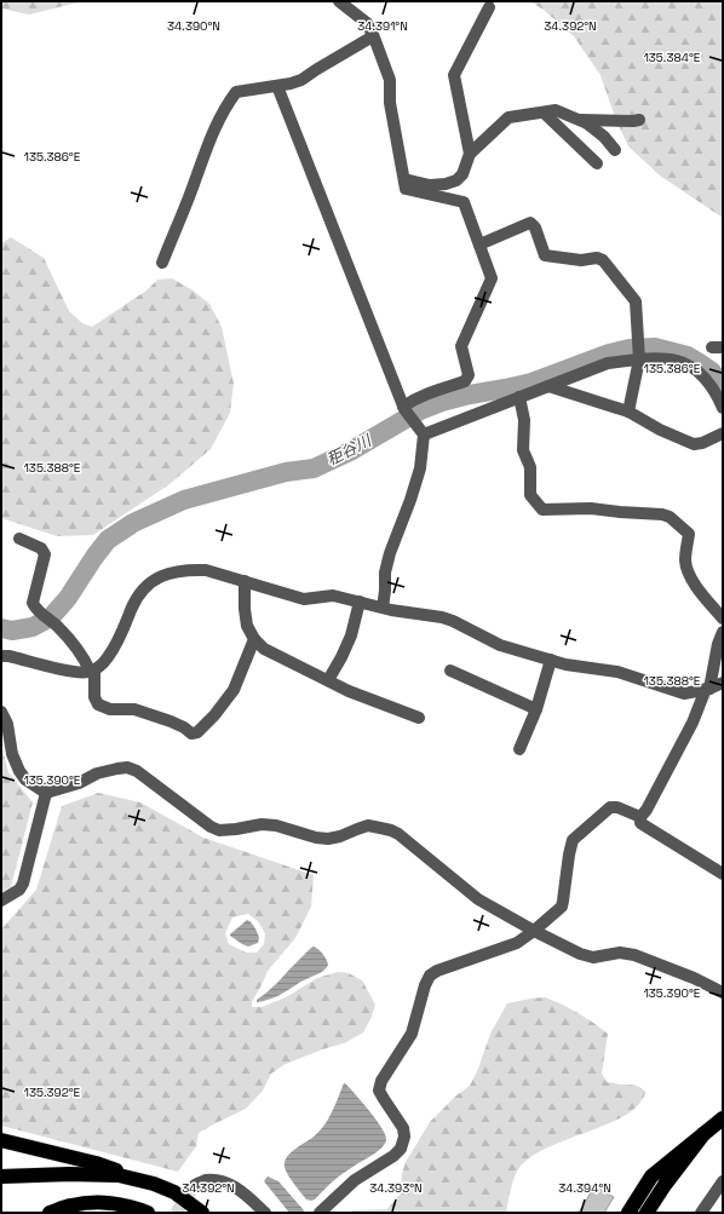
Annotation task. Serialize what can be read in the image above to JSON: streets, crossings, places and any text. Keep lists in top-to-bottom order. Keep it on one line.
{"water":["秬谷川"],"coordinates":["34.390°N","34.391°N","34.392°N","135.384°E","135.386°E","135.388°E","135.390°E","135.392°E","34.393°N","34.394°N"]}
